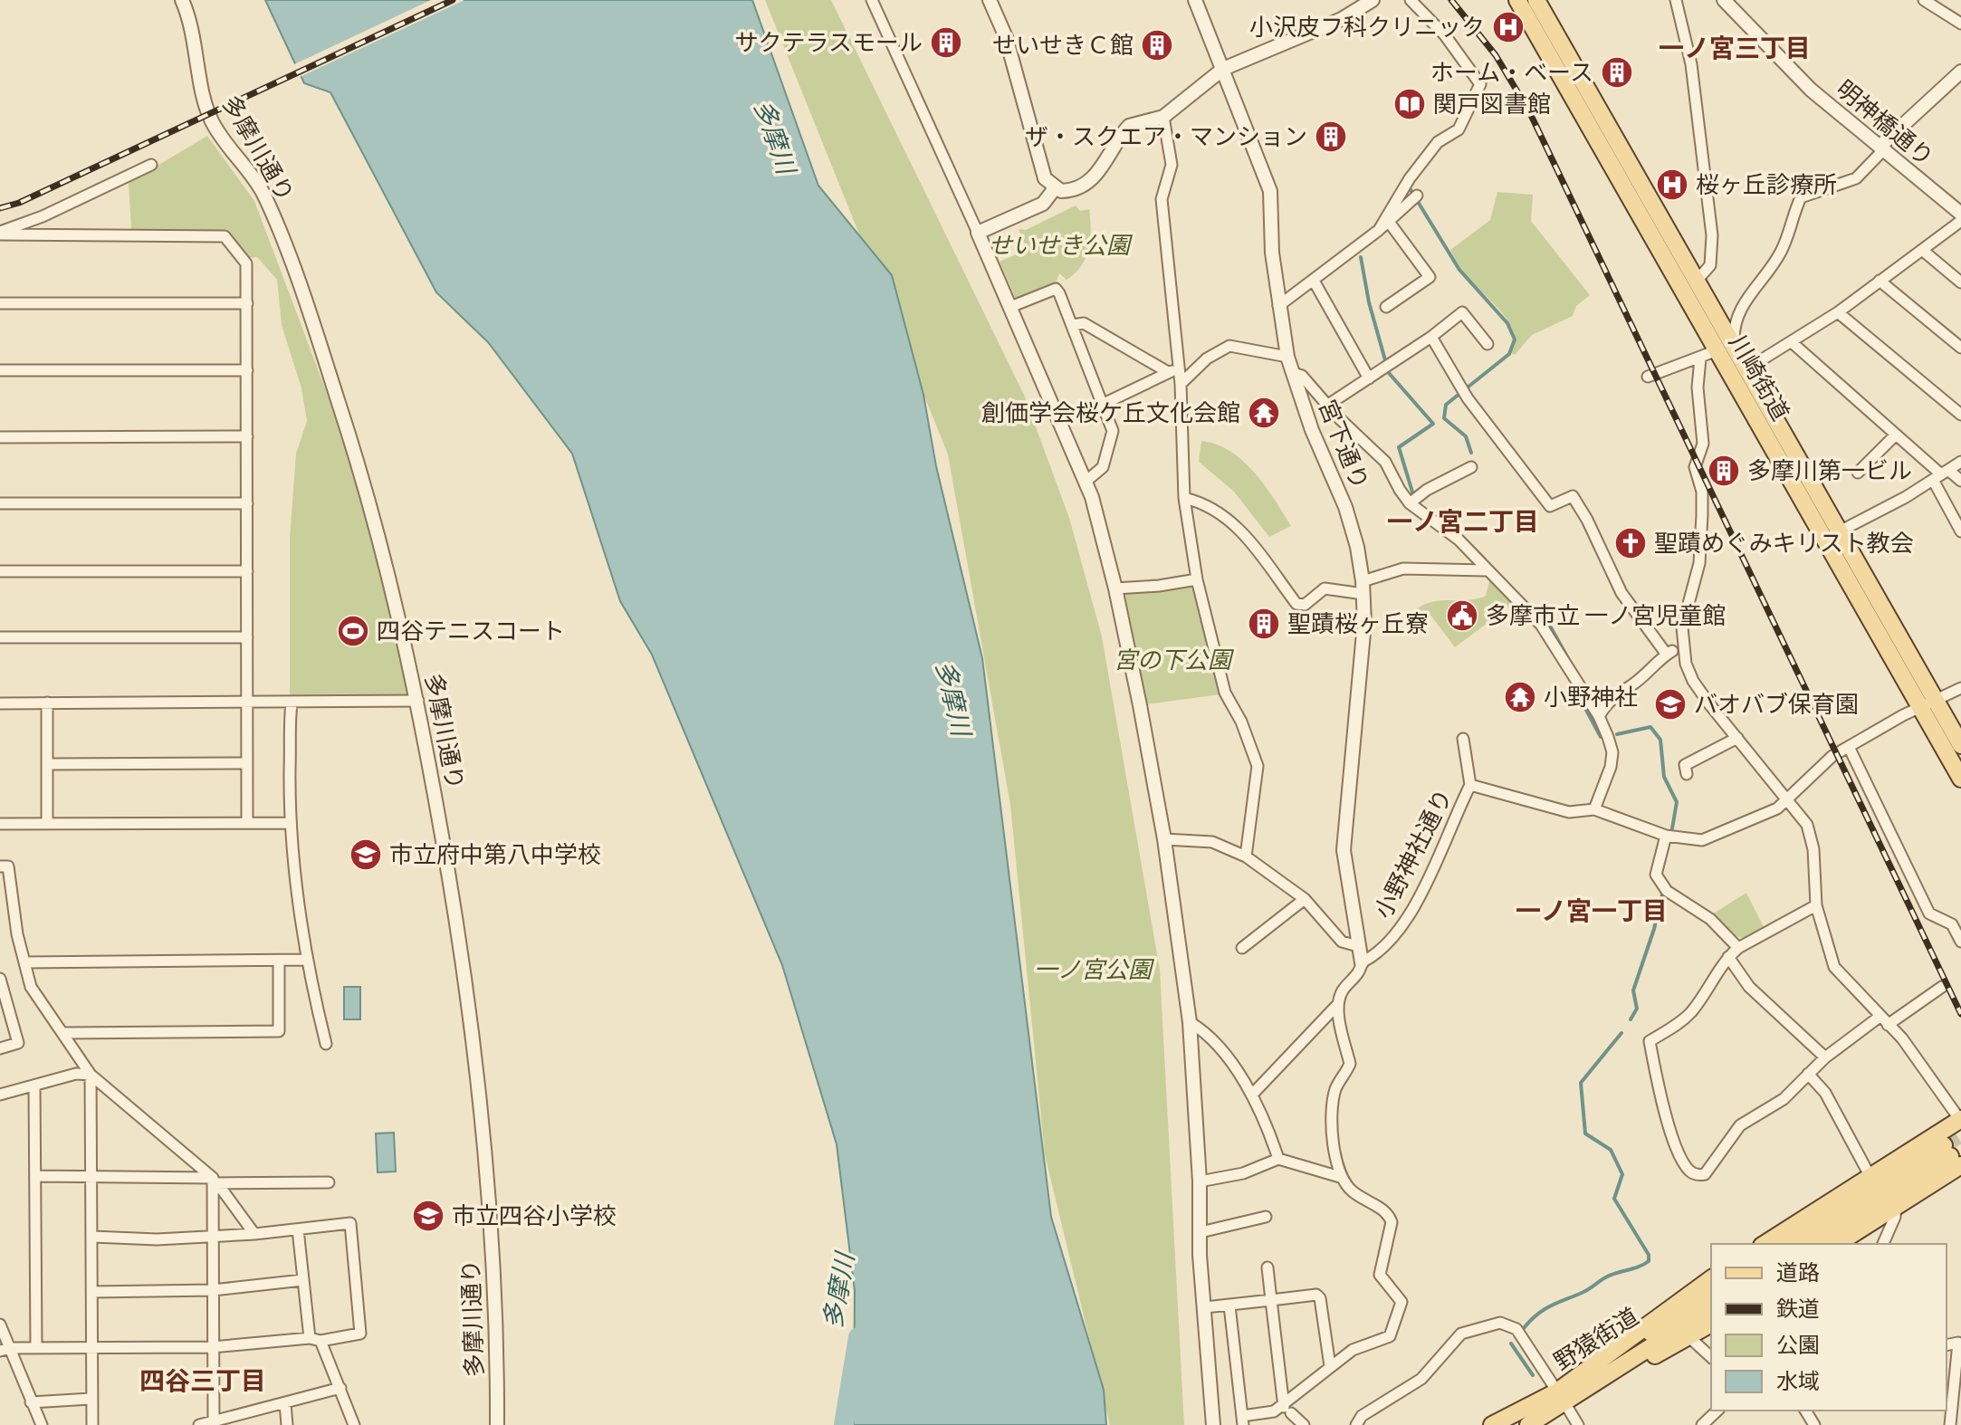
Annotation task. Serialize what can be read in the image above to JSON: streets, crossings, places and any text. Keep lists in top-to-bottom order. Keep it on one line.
{"streets":{"main road":["川崎街道","野猿街道"],"street":["明神橋通り","多摩川通り","宮下通り","小野神社通り"]},"crossings":[["川崎街道","小野神社通り"],["宮下通り","小野神社通り"]],"districts":["一ノ宮三丁目","一ノ宮二丁目","一ノ宮一丁目","四谷三丁目"],"water":["多摩川"],"parks":["せいせき公園","宮の下公園","一ノ宮公園"],"places":{"hospital":["小沢皮フ科クリニック","桜ヶ丘診療所"],"building":["サクテラスモール","せいせきＣ館","ホーム・ベース","ザ・スクエア・マンション","多摩川第一ビル","聖蹟桜ヶ丘寮"],"library":["関戸図書館"],"temple":["創価学会桜ケ丘文化会館","小野神社"],"church":["聖蹟めぐみキリスト教会"],"public building":["多摩市立 一ノ宮児童館"],"sports":["四谷テニスコート"],"school or university":["バオバブ保育園","市立府中第八中学校","市立四谷小学校"]},"legend":["道路","鉄道","公園","水域"]}
